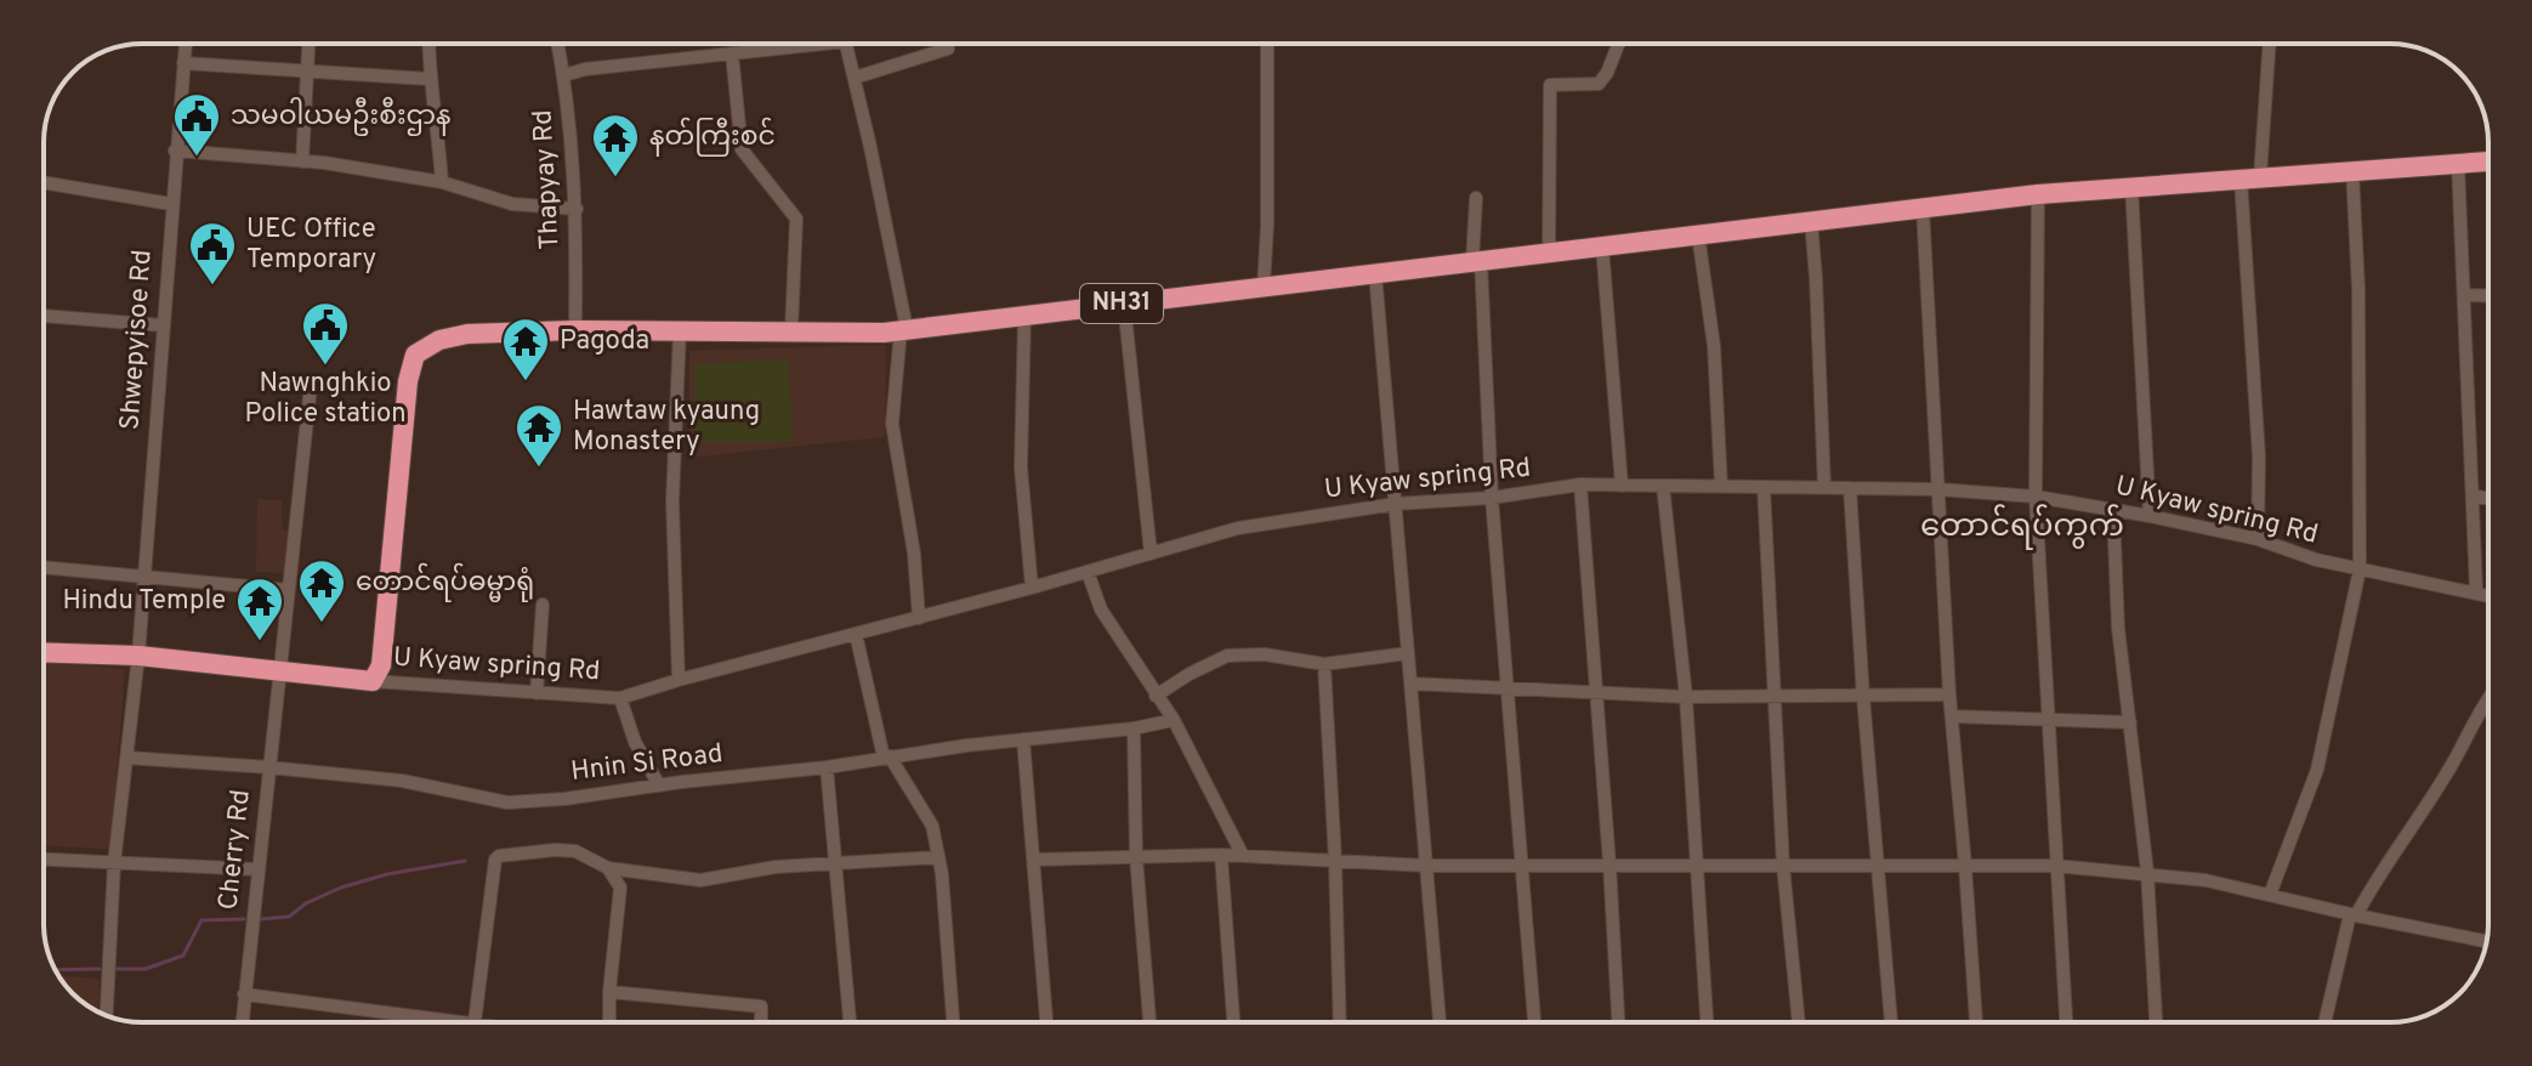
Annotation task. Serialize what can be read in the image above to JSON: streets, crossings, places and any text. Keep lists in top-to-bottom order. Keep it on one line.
{"streets":{"highway":["NH31"],"street":["Thapyay Rd","Shwepyisoe Rd","U Kyaw spring Rd","Hnin Si Road","Cherry Rd"]},"crossings":[["Thapyay Rd","NH31"],["NH31","U Kyaw spring Rd"],["Shwepyisoe Rd","Hnin Si Road"],["Hnin Si Road","Cherry Rd"]],"districts":["တောင်ရပ်ကွက်"],"places":{"public building":["သမဝါယမဦးစီးဌာန","UEC Office Temporary","Nawnghkio Police station"],"temple":["နတ်ကြီးစင်","Pagoda","Hawtaw kyaung Monastery","တောင်ရပ်ဓမ္မာရုံ","Hindu Temple"]}}
